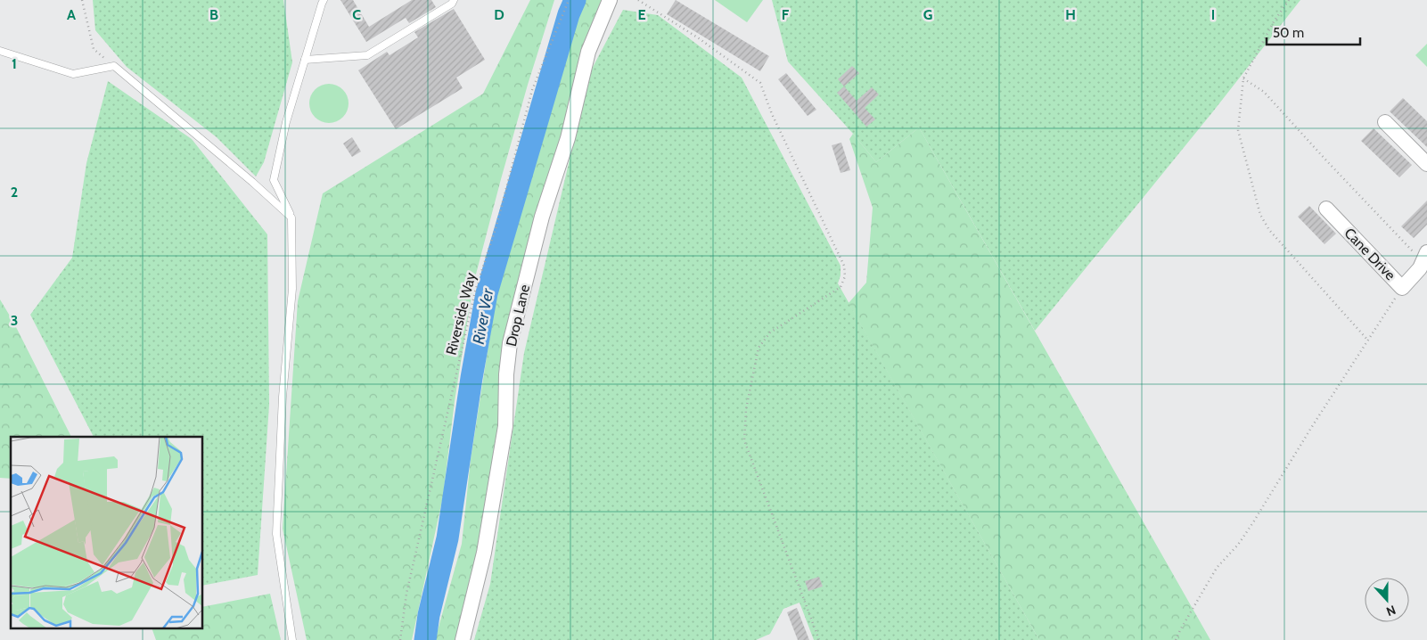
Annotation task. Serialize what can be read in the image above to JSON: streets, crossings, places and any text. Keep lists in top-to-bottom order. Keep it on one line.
{"streets":{"street":["Cane Drive","Drop Lane"],"path":["Riverside Way"]},"water":["River Ver"],"scale_bar":"50 m","north":"bottom","grid":{"columns":["A","B","C","D","E","F","G","H","I"],"rows":["1","2","3"]}}
